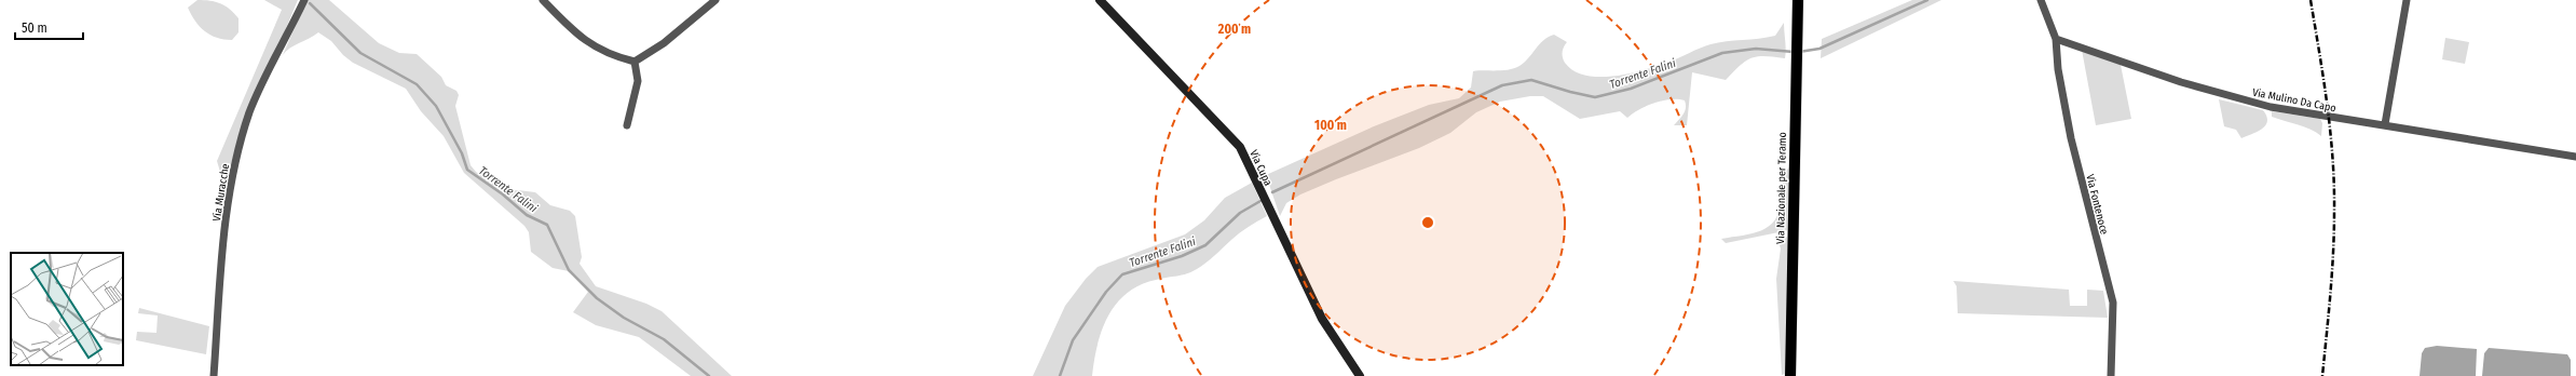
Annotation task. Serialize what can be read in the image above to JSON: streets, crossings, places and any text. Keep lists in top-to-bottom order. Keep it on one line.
{"streets":{"main road":["Via Nazionale per Teramo"],"street":["Via Mulino Da Capo","Via Cupa","Via Muracche","Via Fontenoce"]},"crossings":[["Via Mulino Da Capo","Via Fontenoce"]],"water":["Torrente Falini"],"scale_bar":"50 m","rings":["200 m","100 m"]}
